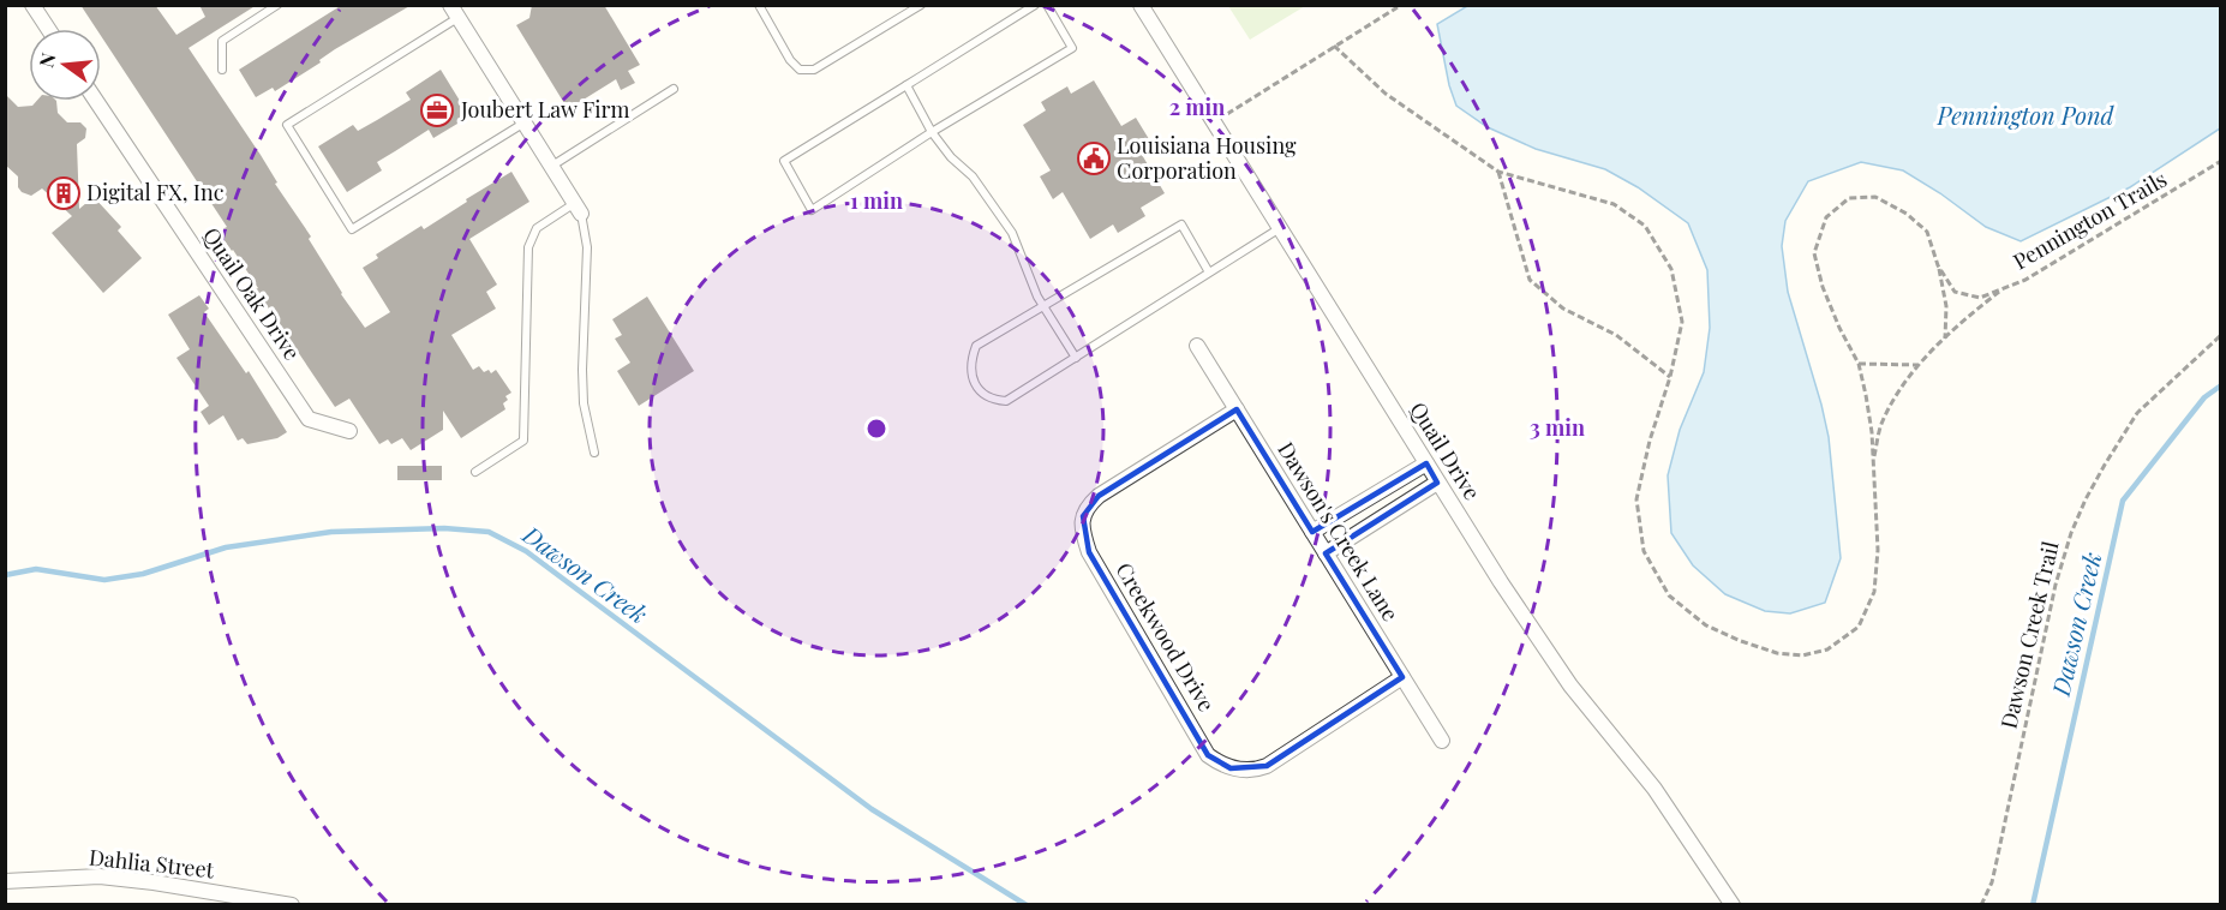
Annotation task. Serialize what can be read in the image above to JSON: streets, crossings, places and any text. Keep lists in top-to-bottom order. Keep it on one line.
{"streets":{"street":["Quail Oak Drive","Quail Drive","Dawson's Creek Lane","Creekwood Drive","Dahlia Street"],"path":["Pennington Trails","Dawson Creek Trail"]},"crossings":[["Dawson's Creek Lane","Creekwood Drive"]],"water":["Pennington Pond","Dawson Creek"],"places":{"office":["Joubert Law Firm"],"public building":["Louisiana Housing Corporation"],"building":["Digital FX, Inc"]},"north":"left","rings":["2 min","1 min","3 min"]}
